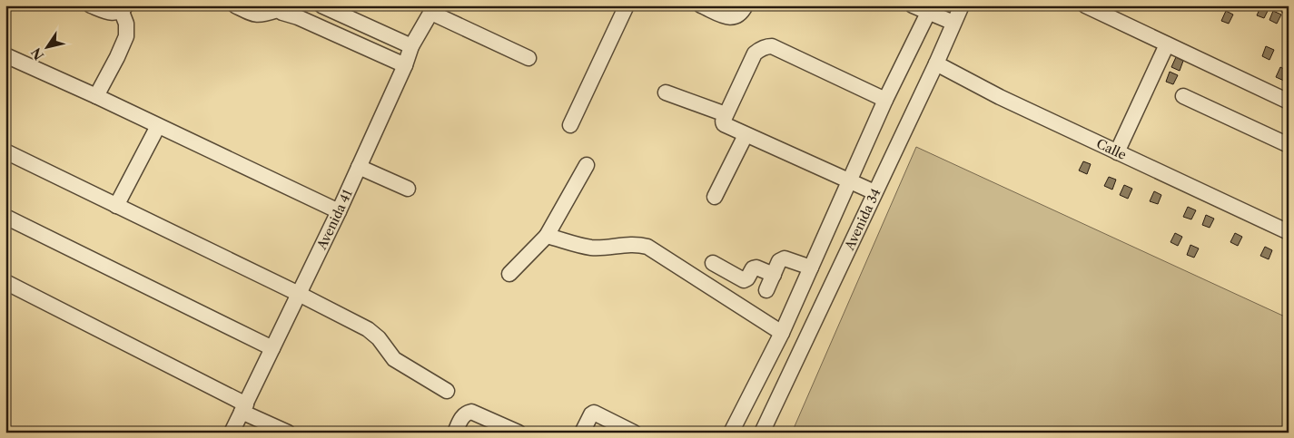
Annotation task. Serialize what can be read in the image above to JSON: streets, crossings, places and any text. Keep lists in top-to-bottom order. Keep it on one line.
{"streets":{"street":["Calle","Avenida 41","Avenida 34"]},"crossings":[["Calle","Avenida 34"]],"north":"bottom left"}
